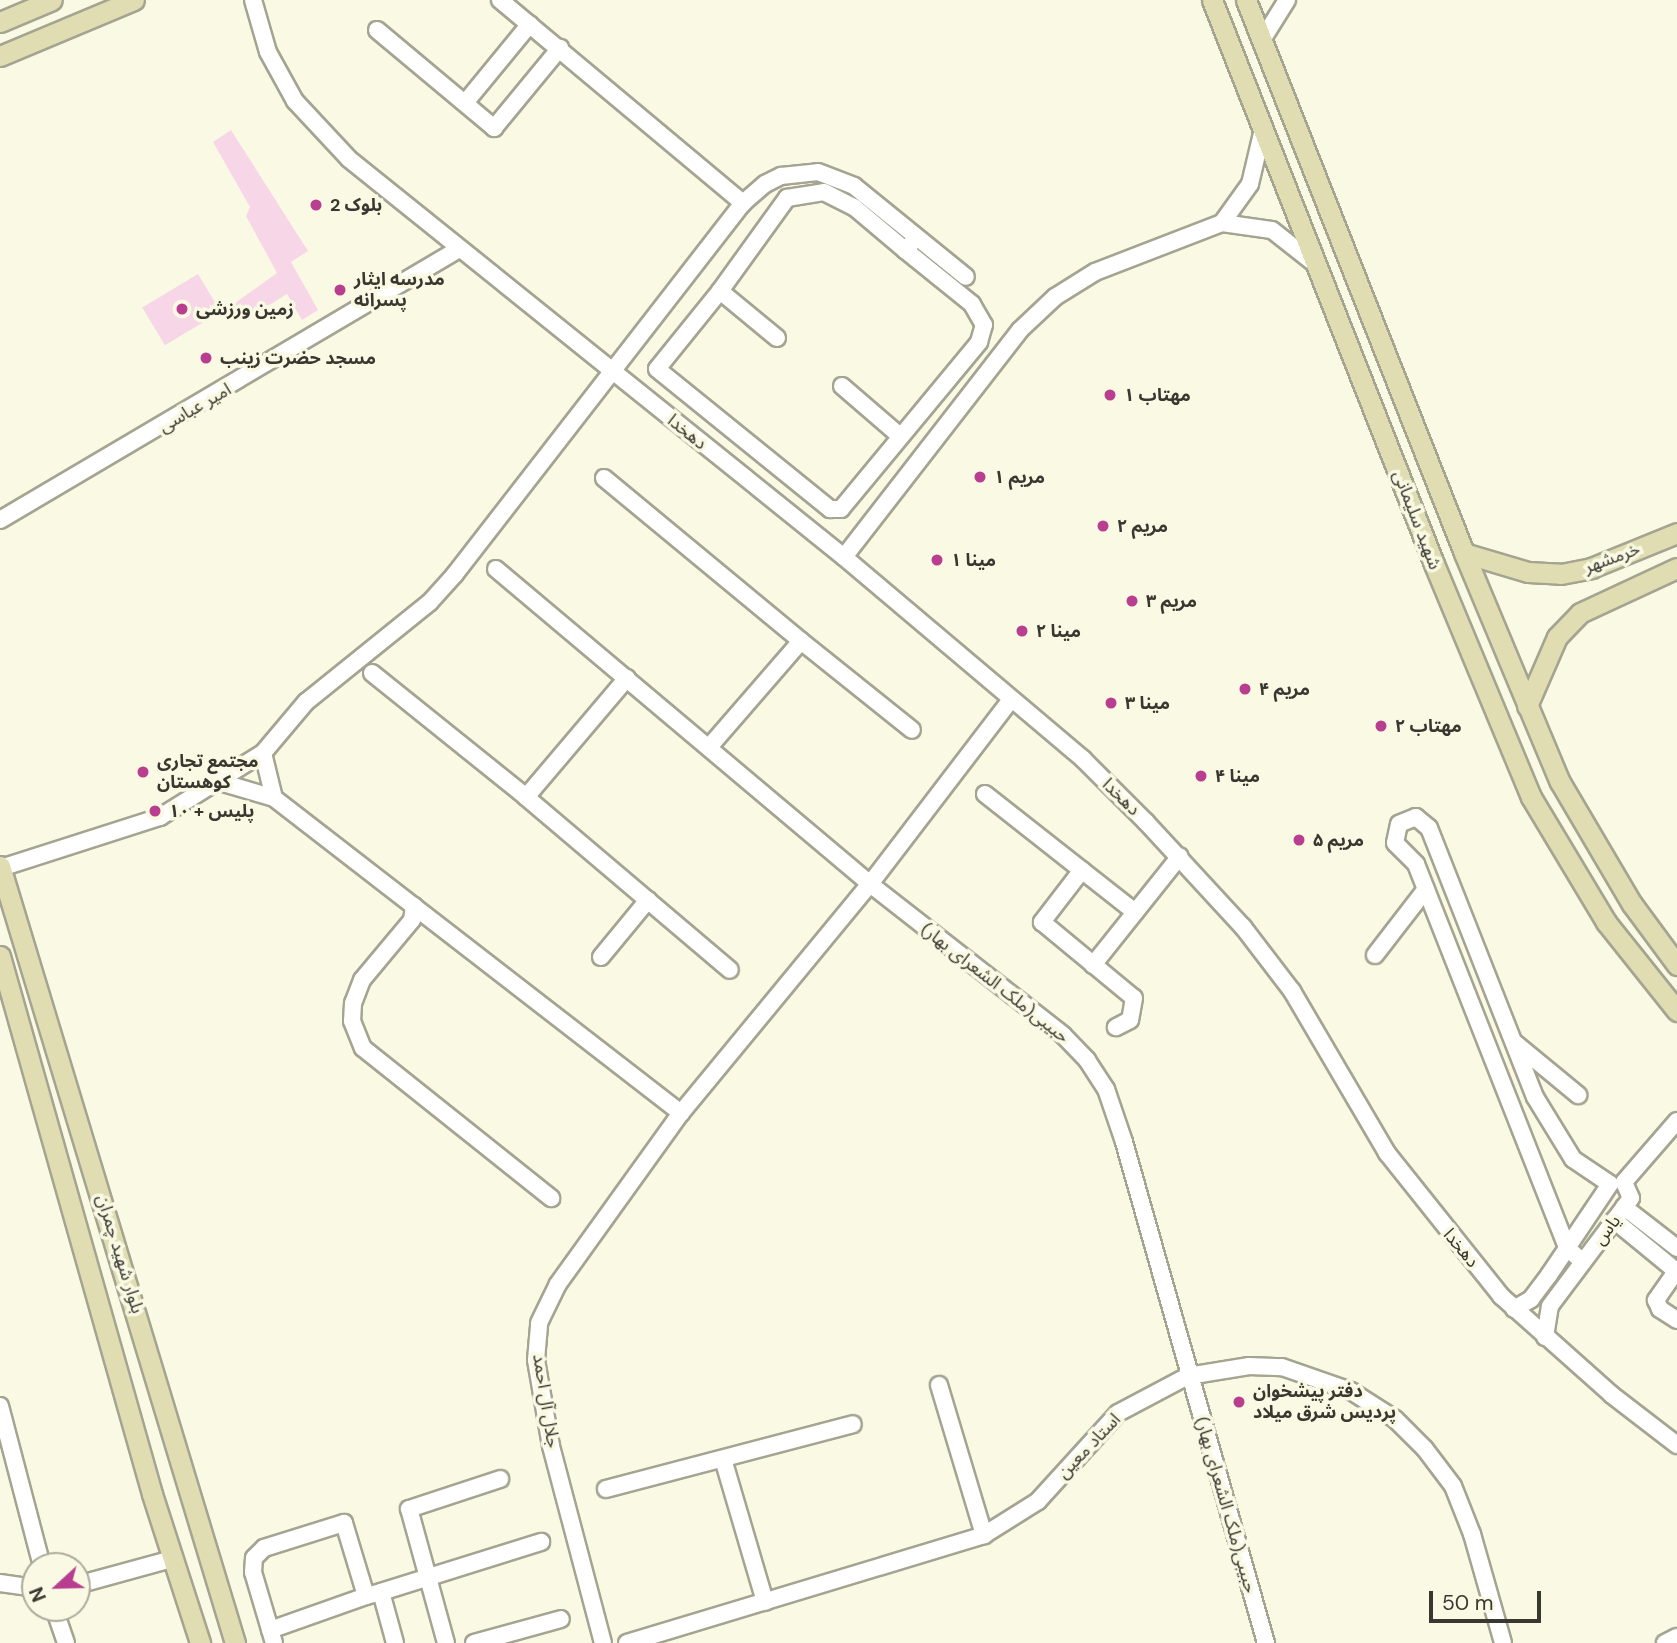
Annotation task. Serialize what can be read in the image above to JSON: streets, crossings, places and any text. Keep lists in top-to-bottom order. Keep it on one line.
{"streets":{"main road":["شهید سلیمانی","خرمشهر","بلوار شهید چمران"],"street":["امیر عباسی","دهخدا","حبیبی(ملک الشعرای بهار)","یاس","جلال آل احمد","استاد معین"]},"crossings":[["امیر عباسی","دهخدا"],["دهخدا","یاس"],["دهخدا","جلال آل احمد"],["شهید سلیمانی","خرمشهر"],["حبیبی(ملک الشعرای بهار)","جلال آل احمد"],["حبیبی(ملک الشعرای بهار)","استاد معین"]],"places":["بلوک 2","مدرسه ایثار پسرانه","زمین ورزشی","مسجد حضرت زینب","مهتاب ۱","مریم ۱","مریم ۲","مینا ۱","مریم ۳","مینا ۲","مریم ۴","مینا ۳","مهتاب ۲","مجتمع تجاری کوهستان","مینا ۴","پلیس + ۱۰","مریم ۵","دفتر پیشخوان پردیس شرق میلاد"],"scale_bar":"50 m","north":"left"}
